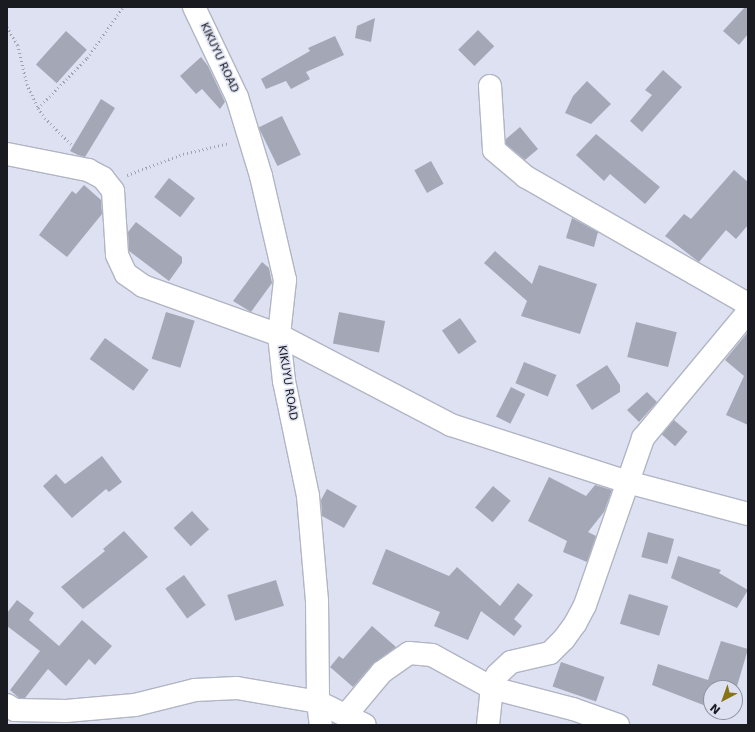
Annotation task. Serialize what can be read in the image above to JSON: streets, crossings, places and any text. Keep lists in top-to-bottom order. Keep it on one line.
{"streets":{"street":["KIKUYU ROAD"]},"north":"bottom left"}
